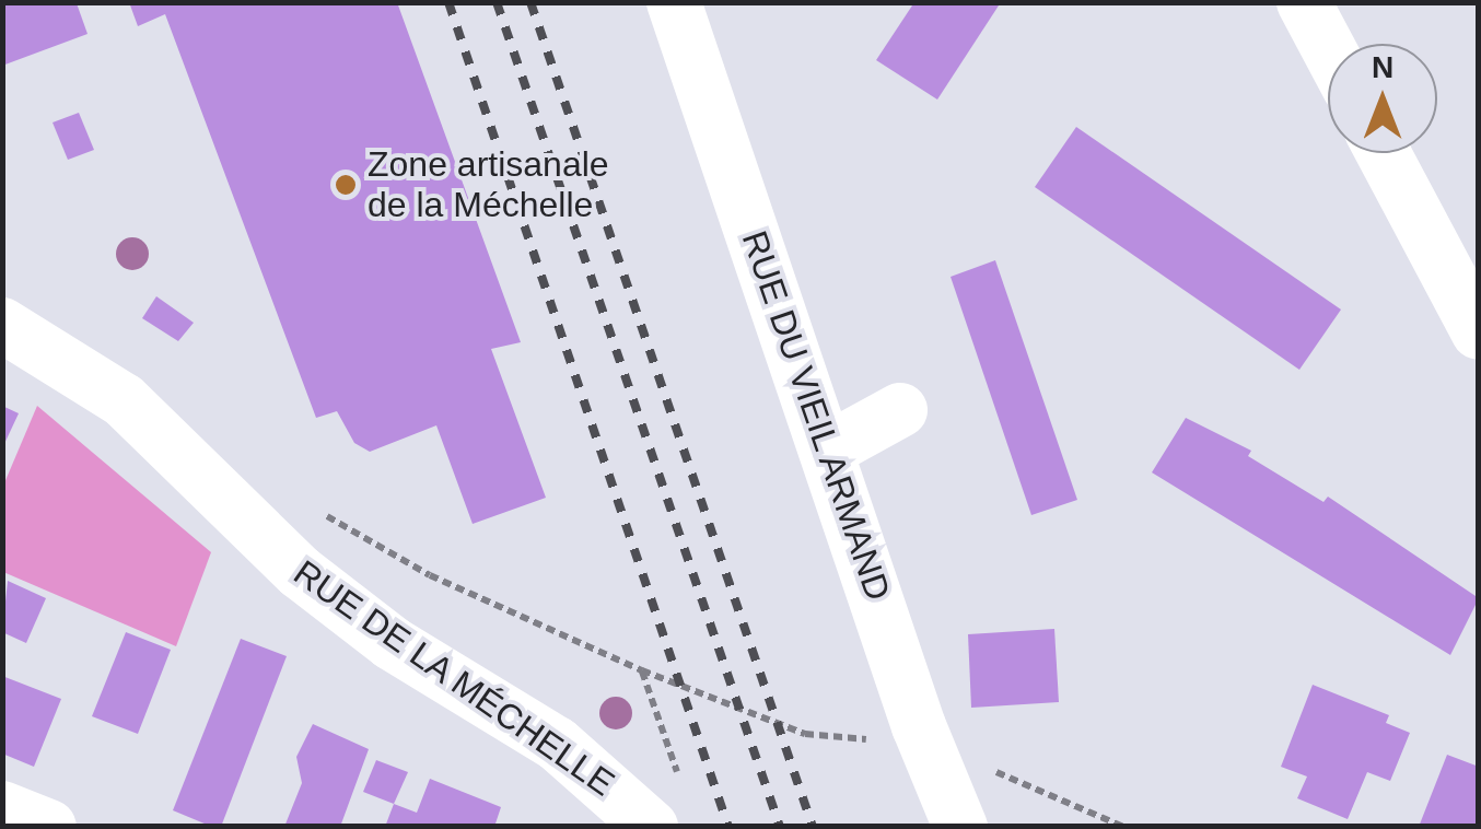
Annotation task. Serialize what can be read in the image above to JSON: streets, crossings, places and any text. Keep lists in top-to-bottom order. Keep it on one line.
{"streets":{"street":["RUE DU VIEIL ARMAND","RUE DE LA MÉCHELLE"]},"places":["Zone artisanale de la Méchelle"],"north":"top"}
